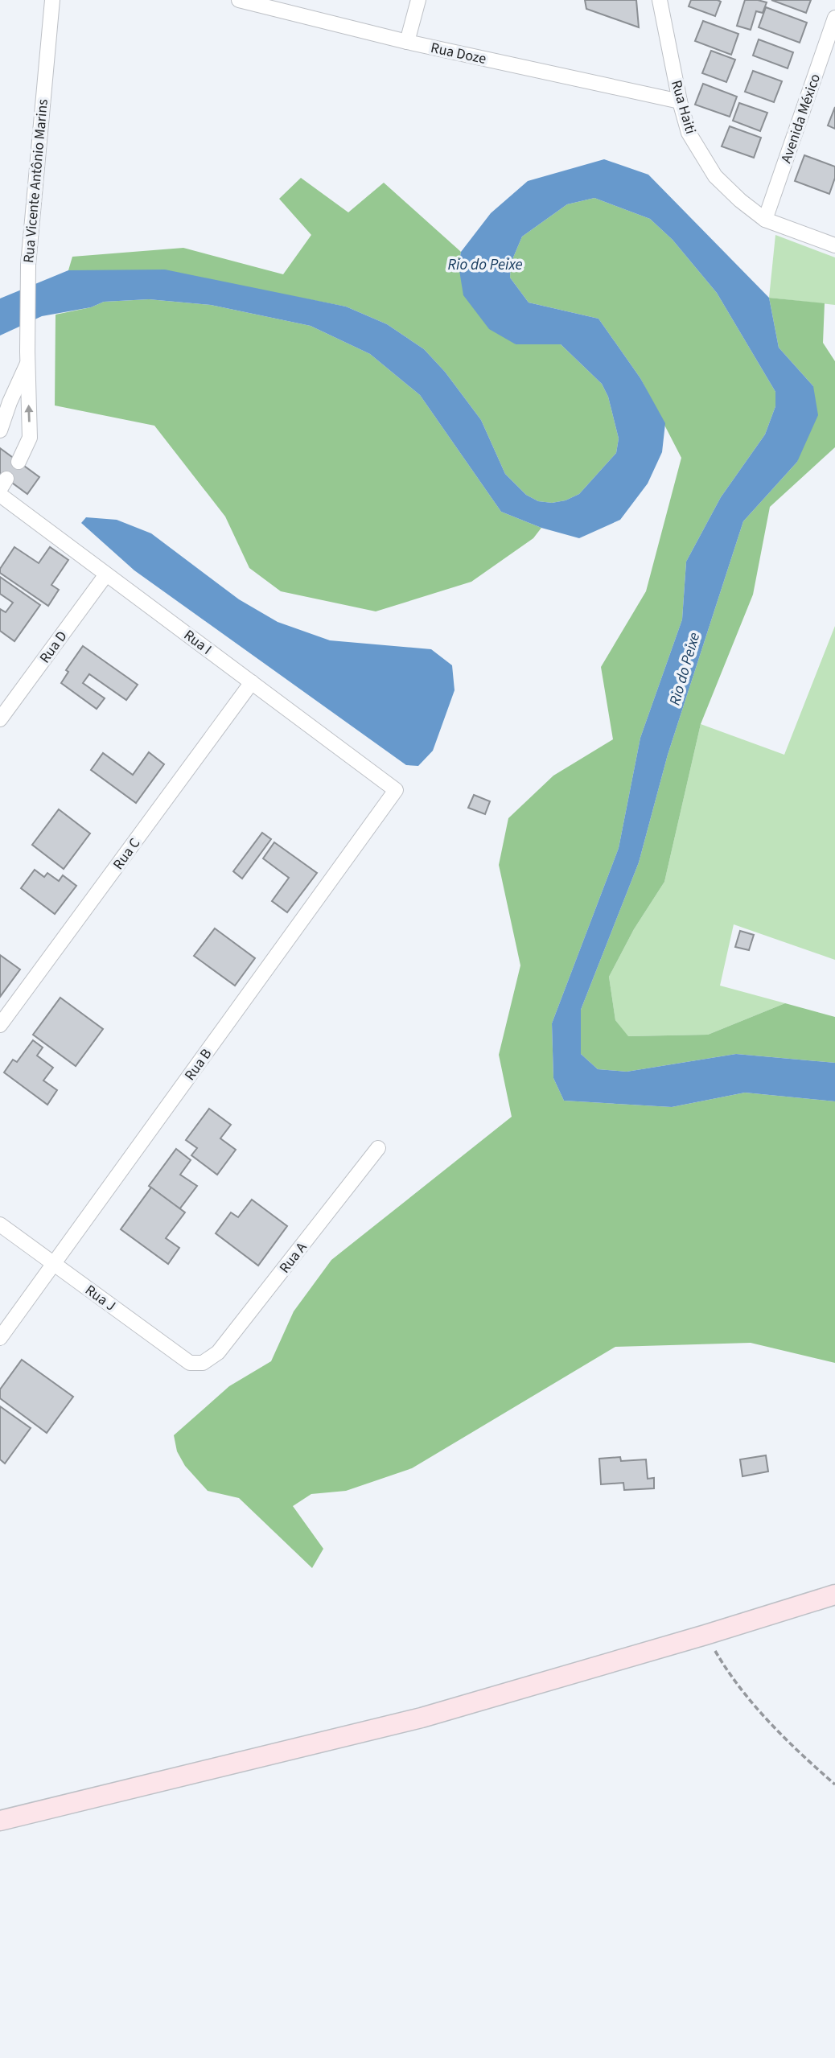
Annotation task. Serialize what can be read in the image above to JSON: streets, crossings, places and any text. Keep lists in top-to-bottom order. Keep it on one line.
{"streets":{"street":["Rua Doze","Rua Haiti","Avenida México","Rua Vicente Antônio Marins","Rua I","Rua D","Rua C","Rua B","Rua A","Rua J"]},"crossings":[["Rua Doze","Rua Haiti"],["Rua Haiti","Avenida México"],["Rua I","Rua D"],["Rua I","Rua C"],["Rua I","Rua B"],["Rua B","Rua J"],["Rua A","Rua J"]],"water":["Rio do Peixe"]}
